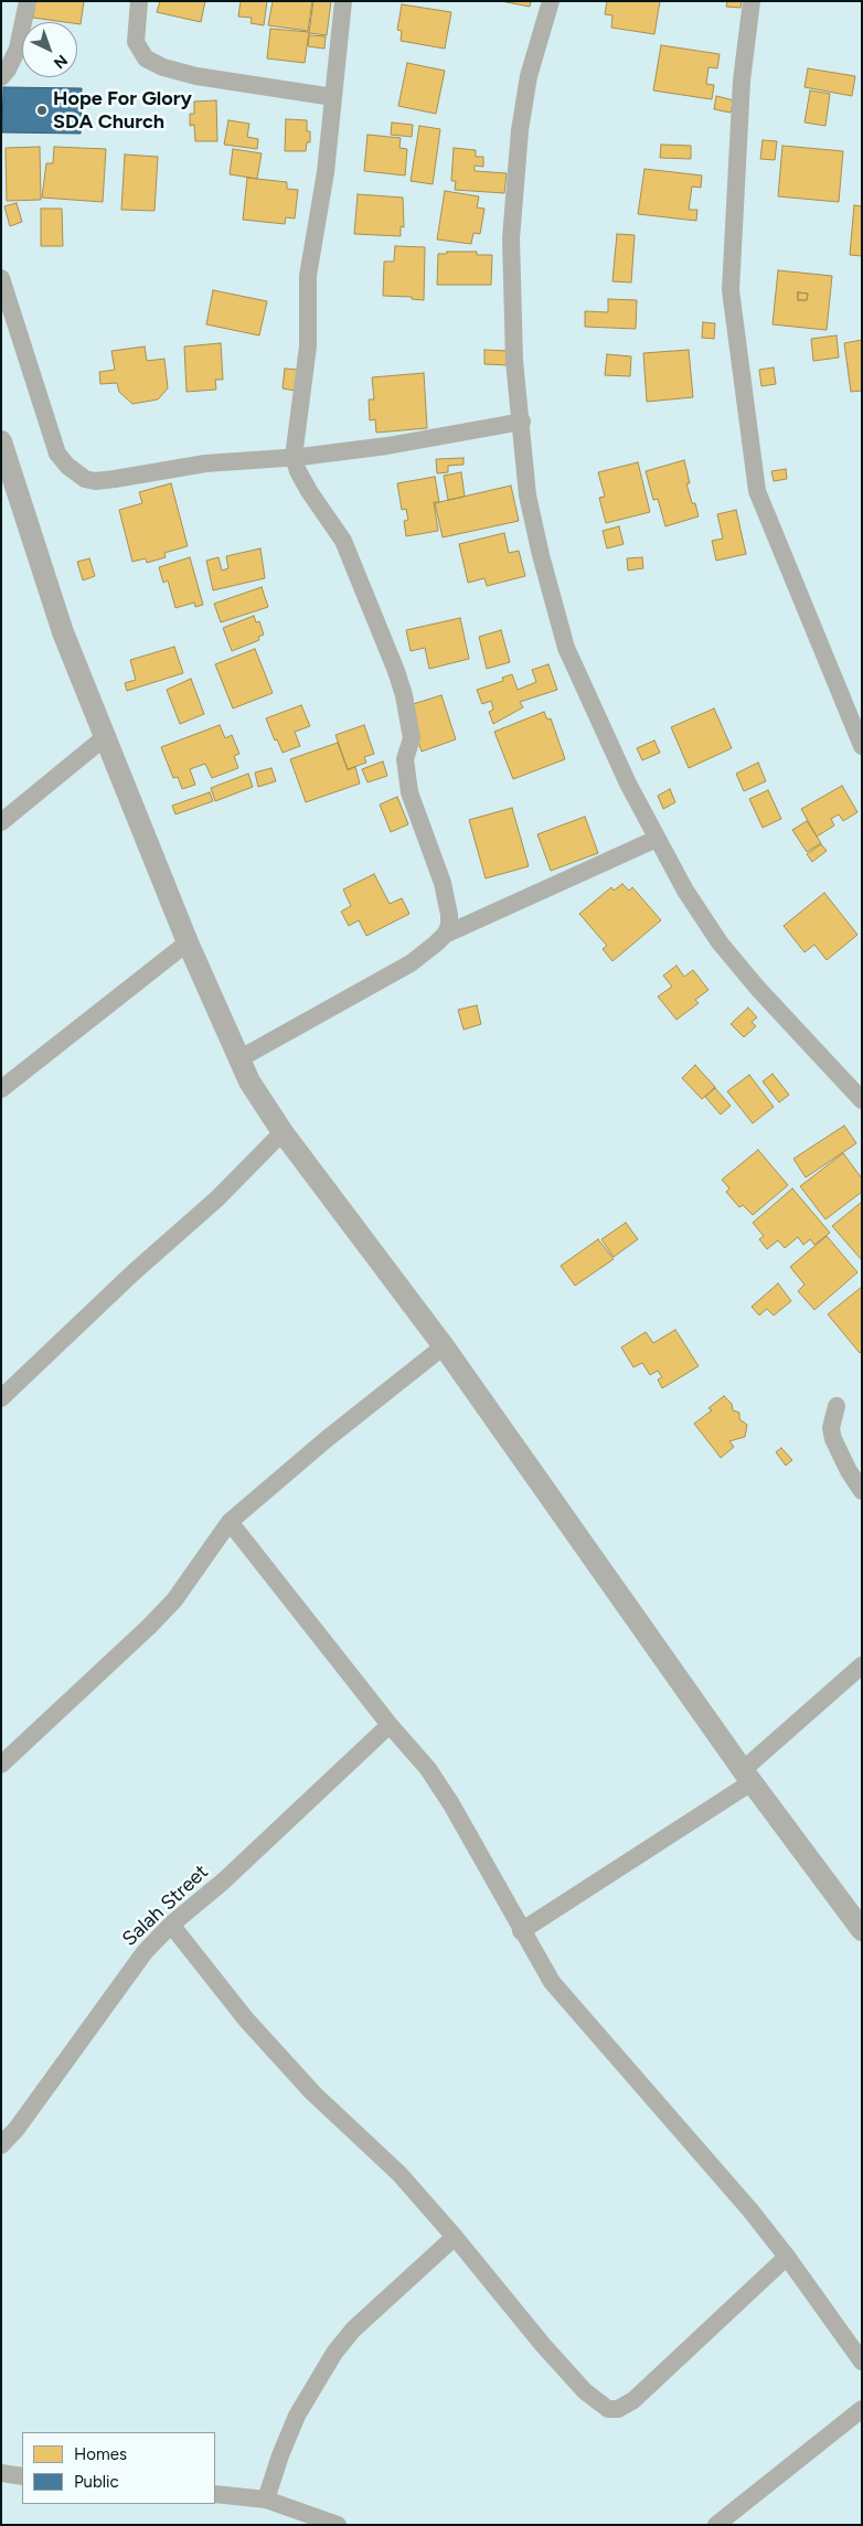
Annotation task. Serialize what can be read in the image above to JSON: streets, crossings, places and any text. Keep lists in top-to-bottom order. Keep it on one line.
{"streets":{"street":["Salah Street"]},"places":["Hope For Glory SDA Church"],"legend":["Homes","Public"],"north":"bottom right"}
